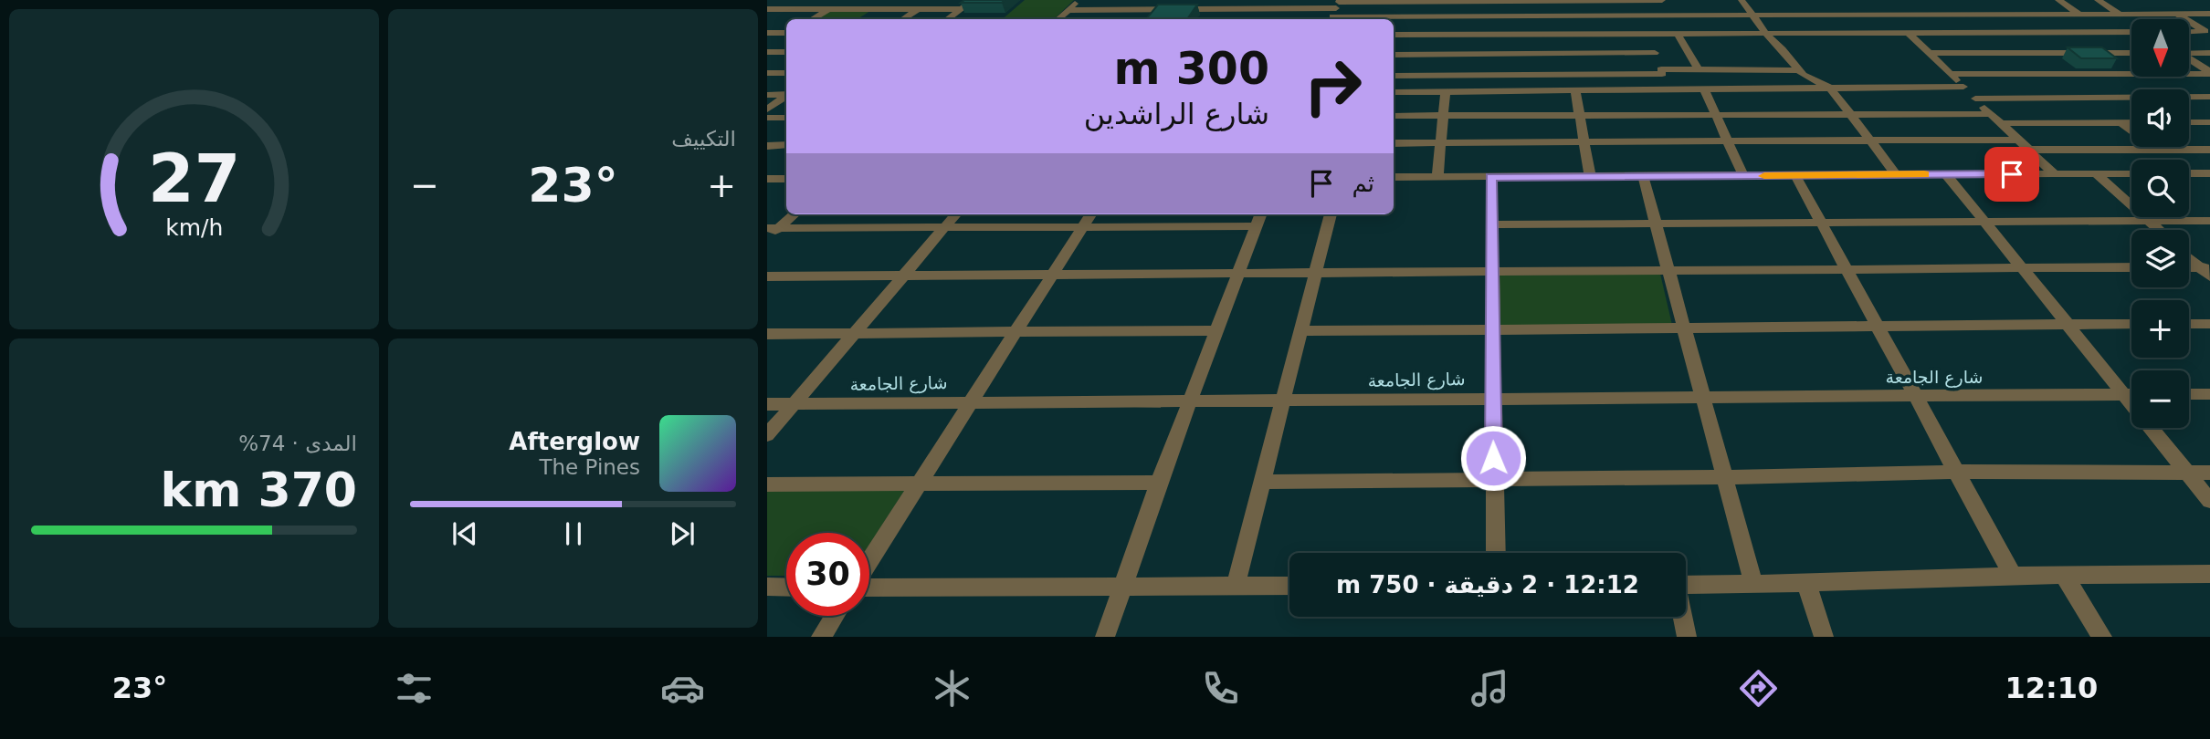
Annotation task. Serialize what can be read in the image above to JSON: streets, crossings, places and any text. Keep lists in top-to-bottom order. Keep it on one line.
{"streets":{"street":["شارع الجامعة"]},"north":"bottom","page":{"tile":["التكييف",["المدى · 74%","370 km"]],"map_buttons":["+","−"],"turn":["300 m","شارع الراشدين"],"then":"ثم","heat":["−","23°","+"],"song":["Afterglow","The Pines"],"limit":"30","trip":"12:12 · 2 دقيقة · 750 m","tabs":["12:10","23°"],"gauge":["27","km/h"]}}
